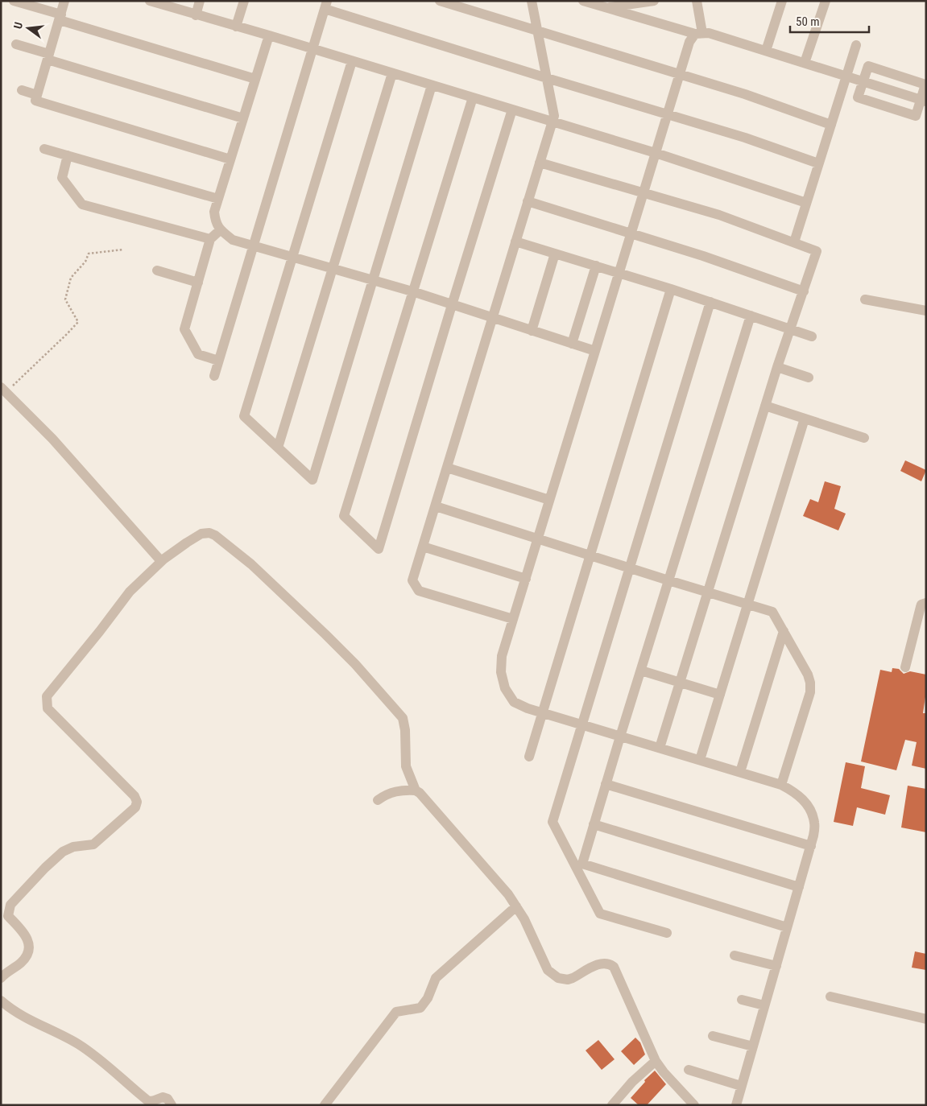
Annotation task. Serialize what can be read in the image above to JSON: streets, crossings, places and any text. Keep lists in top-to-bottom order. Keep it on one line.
{"scale_bar":"50 m","north":"left"}
